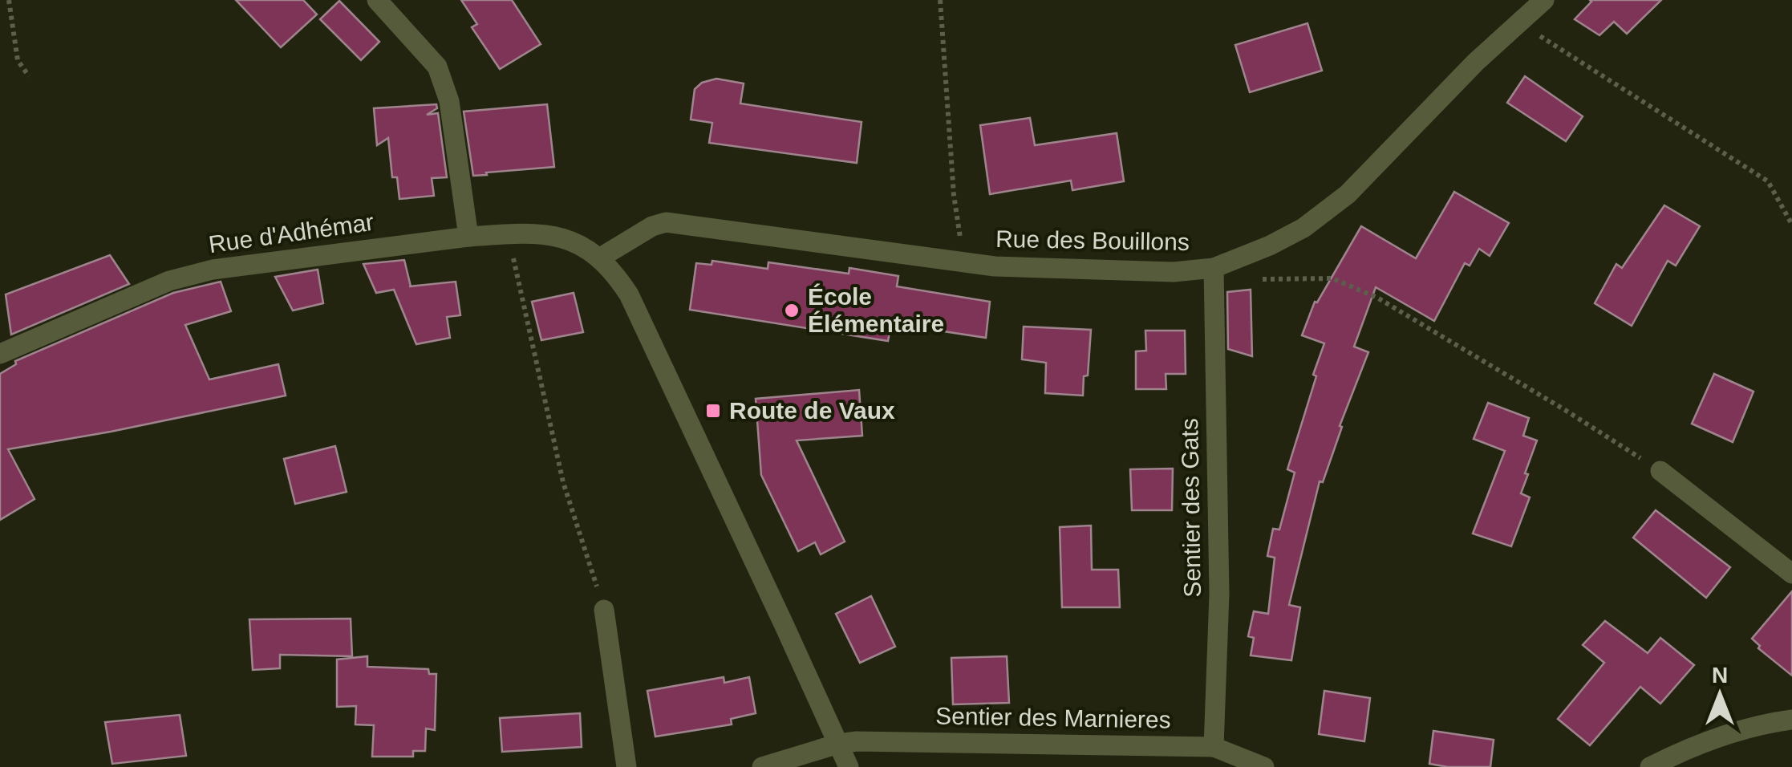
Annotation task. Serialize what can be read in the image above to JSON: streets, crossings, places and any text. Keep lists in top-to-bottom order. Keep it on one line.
{"streets":{"street":["Rue d'Adhémar","Rue des Bouillons","Sentier des Gats","Sentier des Marnieres"]},"crossings":[["Rue d'Adhémar","Rue des Bouillons"],["Rue des Bouillons","Sentier des Gats"],["Sentier des Gats","Sentier des Marnieres"]],"places":{"other":["École Élémentaire"],"transit":["Route de Vaux"]},"north":"top"}
